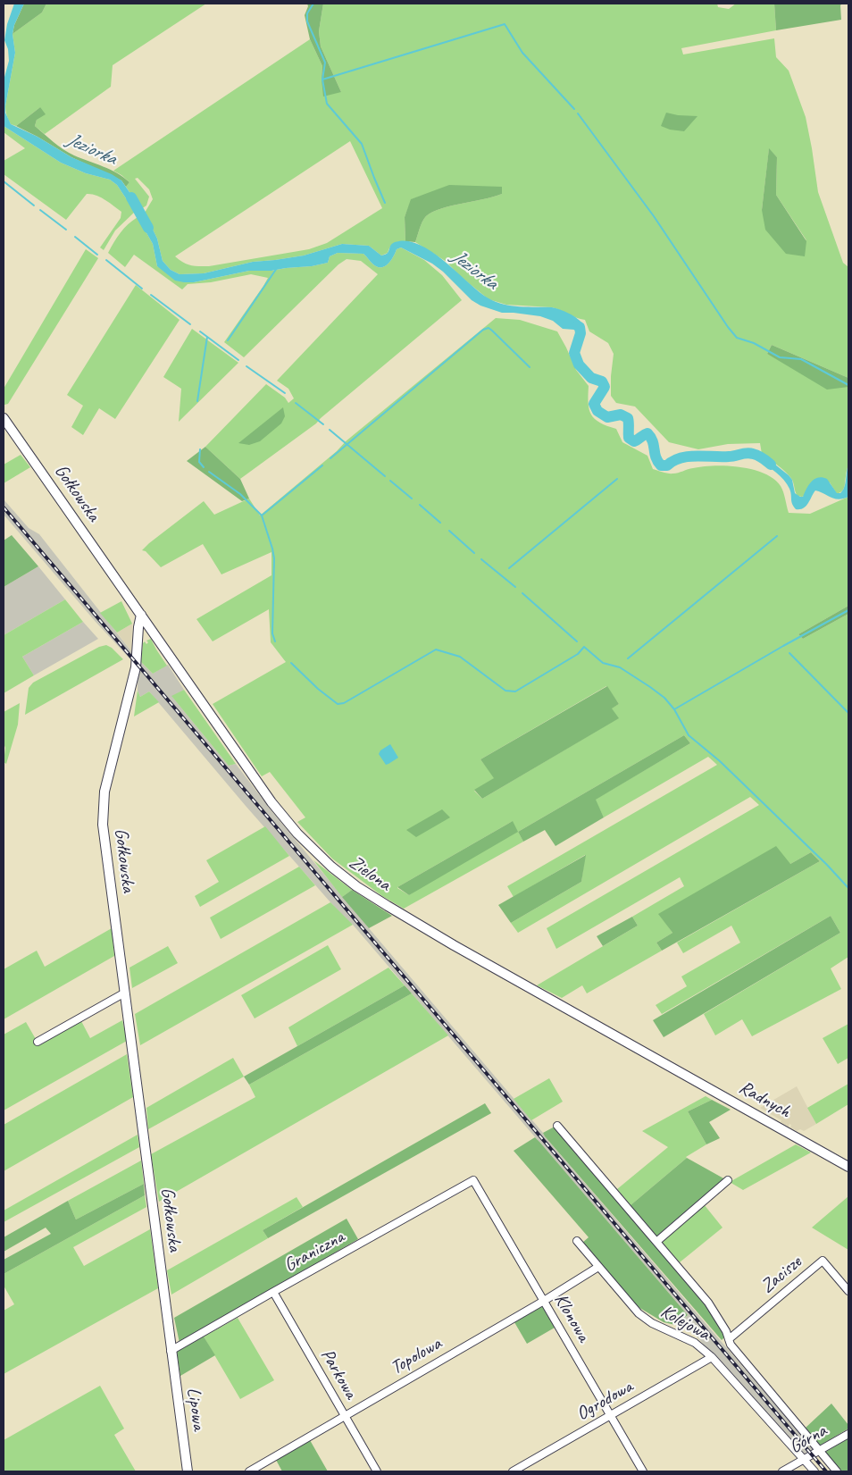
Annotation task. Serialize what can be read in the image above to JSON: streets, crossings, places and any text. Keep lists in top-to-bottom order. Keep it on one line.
{"streets":{"street":["Gołkowska","Zielona","Radnych","Graniczna","Zacisze","Klonowa","Kolejowa","Topolowa","Parkowa","Ogrodowa","Lipowa","Górna"]},"crossings":[["Gołkowska","Zielona"],["Gołkowska","Graniczna"],["Gołkowska","Lipowa"],["Zielona","Radnych"],["Graniczna","Klonowa"],["Graniczna","Parkowa"],["Graniczna","Lipowa"],["Zacisze","Kolejowa"],["Klonowa","Topolowa"],["Klonowa","Ogrodowa"],["Kolejowa","Topolowa"],["Kolejowa","Ogrodowa"],["Kolejowa","Górna"],["Topolowa","Parkowa"]],"water":["Jeziorka"]}
